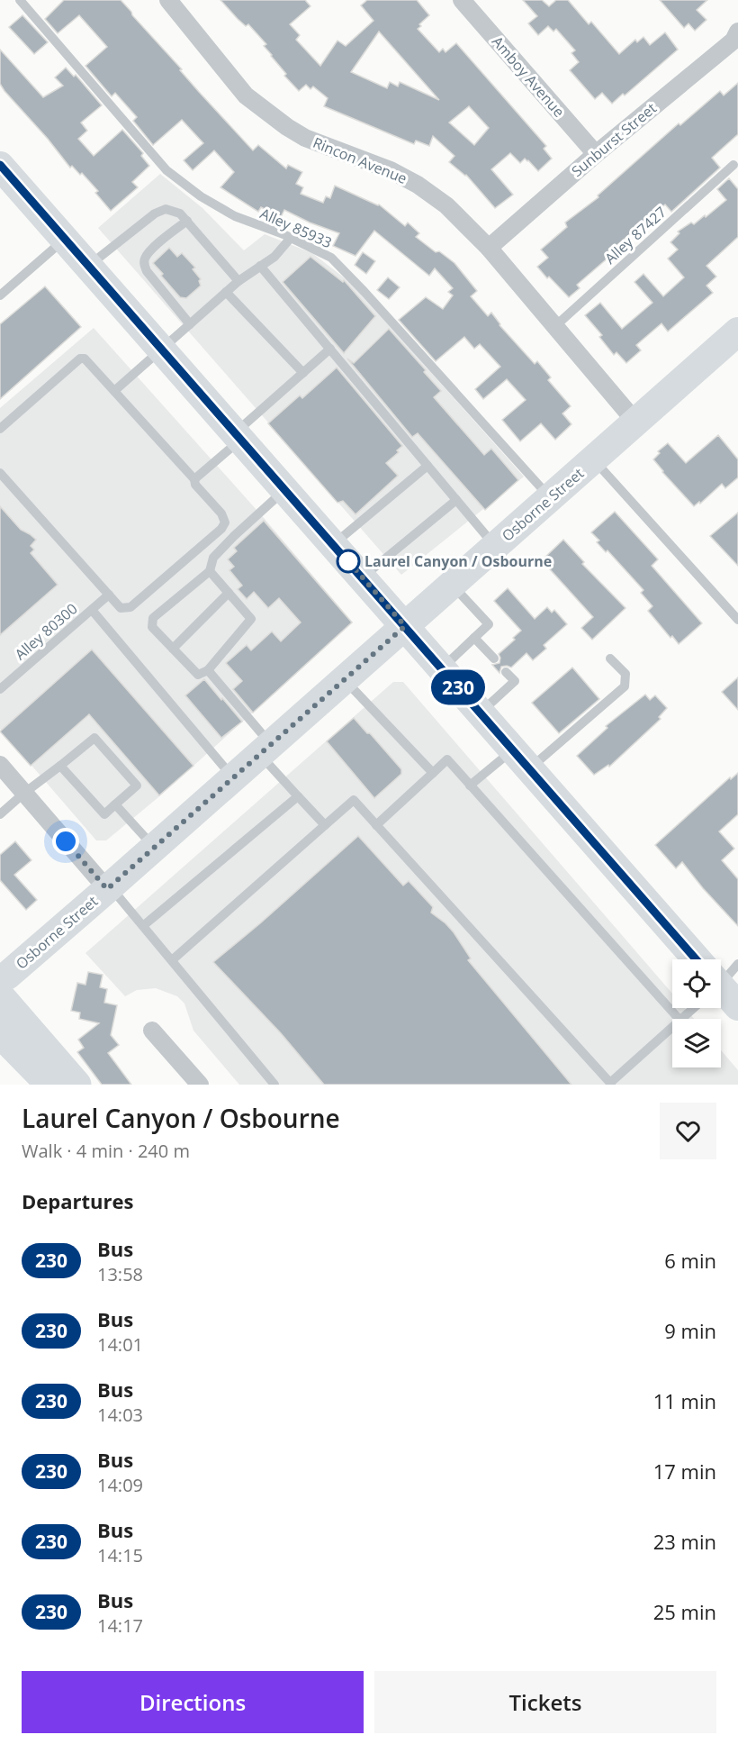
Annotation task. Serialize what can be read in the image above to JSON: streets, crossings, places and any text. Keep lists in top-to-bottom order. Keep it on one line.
{"streets":{"main road":["Osborne Street"],"street":["Amboy Avenue","Sunburst Street","Rincon Avenue"],"lane":["Alley 85933","Alley 87427","Alley 80300"]},"crossings":[["Amboy Avenue","Sunburst Street"],["Sunburst Street","Rincon Avenue"],["Rincon Avenue","Alley 87427"],["Rincon Avenue","Osborne Street"],["Alley 85933","Osborne Street"]],"places":["Laurel Canyon / Osbourne"],"lines":["bus line 230"],"page":{"on_map":"230","heading":[["Laurel Canyon / Osbourne","Walk · 4 min · 240 m"],"Departures"],"list":[{"mark":"230","name":"Bus","note":"13:58","value":"6 min"},{"mark":"230","name":"Bus","note":"14:01","value":"9 min"},{"mark":"230","name":"Bus","note":"14:03","value":"11 min"},{"mark":"230","name":"Bus","note":"14:09","value":"17 min"},{"mark":"230","name":"Bus","note":"14:15","value":"23 min"},{"mark":"230","name":"Bus","note":"14:17","value":"25 min"}],"buttons":["Directions","Tickets"]}}
